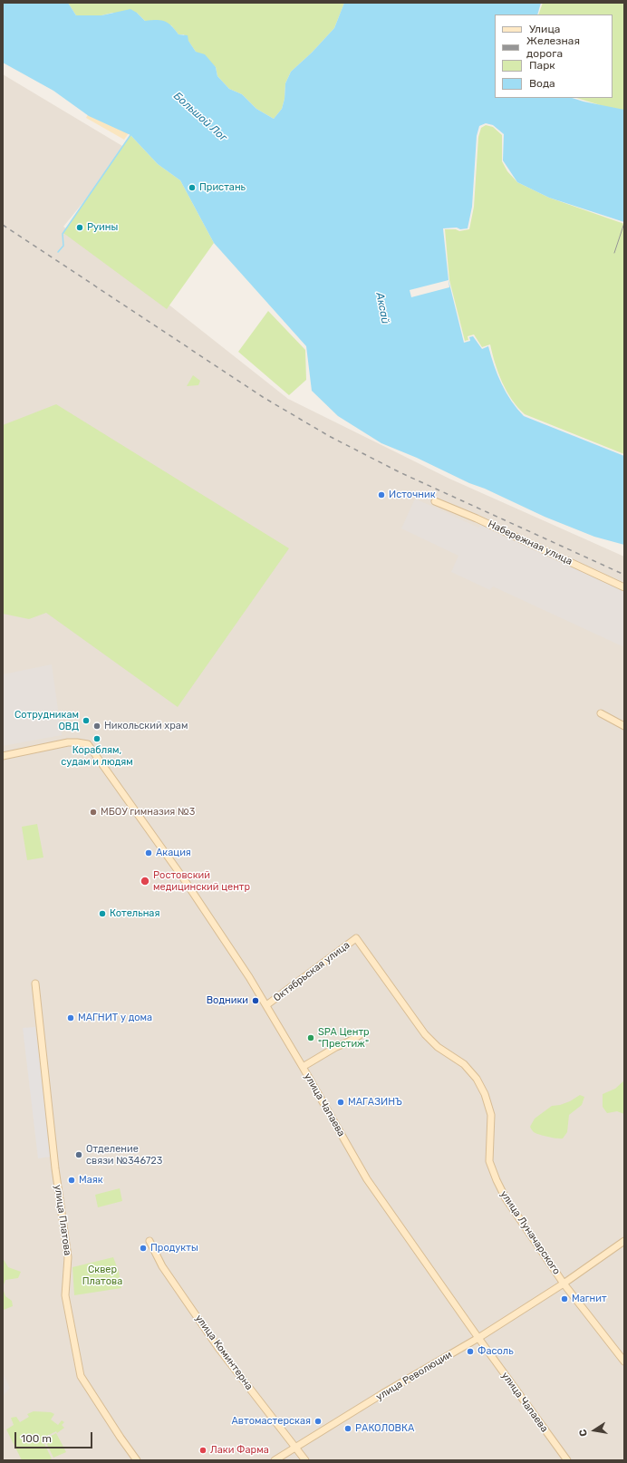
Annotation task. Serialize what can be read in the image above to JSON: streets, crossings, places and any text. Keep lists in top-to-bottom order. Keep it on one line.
{"streets":{"main road":["Набережная улица","Октябрьская улица","улица Чапаева","улица Платова","улица Луначарского","улица Коминтерна","улица Революции"]},"crossings":[["Октябрьская улица","улица Чапаева"],["Октябрьская улица","улица Луначарского"],["улица Чапаева","улица Революции"],["улица Луначарского","улица Революции"],["улица Коминтерна","улица Революции"]],"water":["Большой Лог","Аксай"],"parks":["Сквер Платова"],"places":["Пристань","Руины","Источник","Сотрудникам ОВД","Никольский храм","Кораблям, судам и людям","МБОУ гимназия №3","Акация","Ростовский медицинский центр","Котельная","Водники","МАГНИТ у дома","SPA Центр \"Престиж\"","МАГАЗИНЪ","Отделение связи №346723","Маяк","Продукты","Магнит","Фасоль","Автомастерская","РАКОЛОВКА","Лаки Фарма"],"legend":["Улица","Железная дорога","Парк","Вода"],"scale_bar":"100 m","north":"left"}
